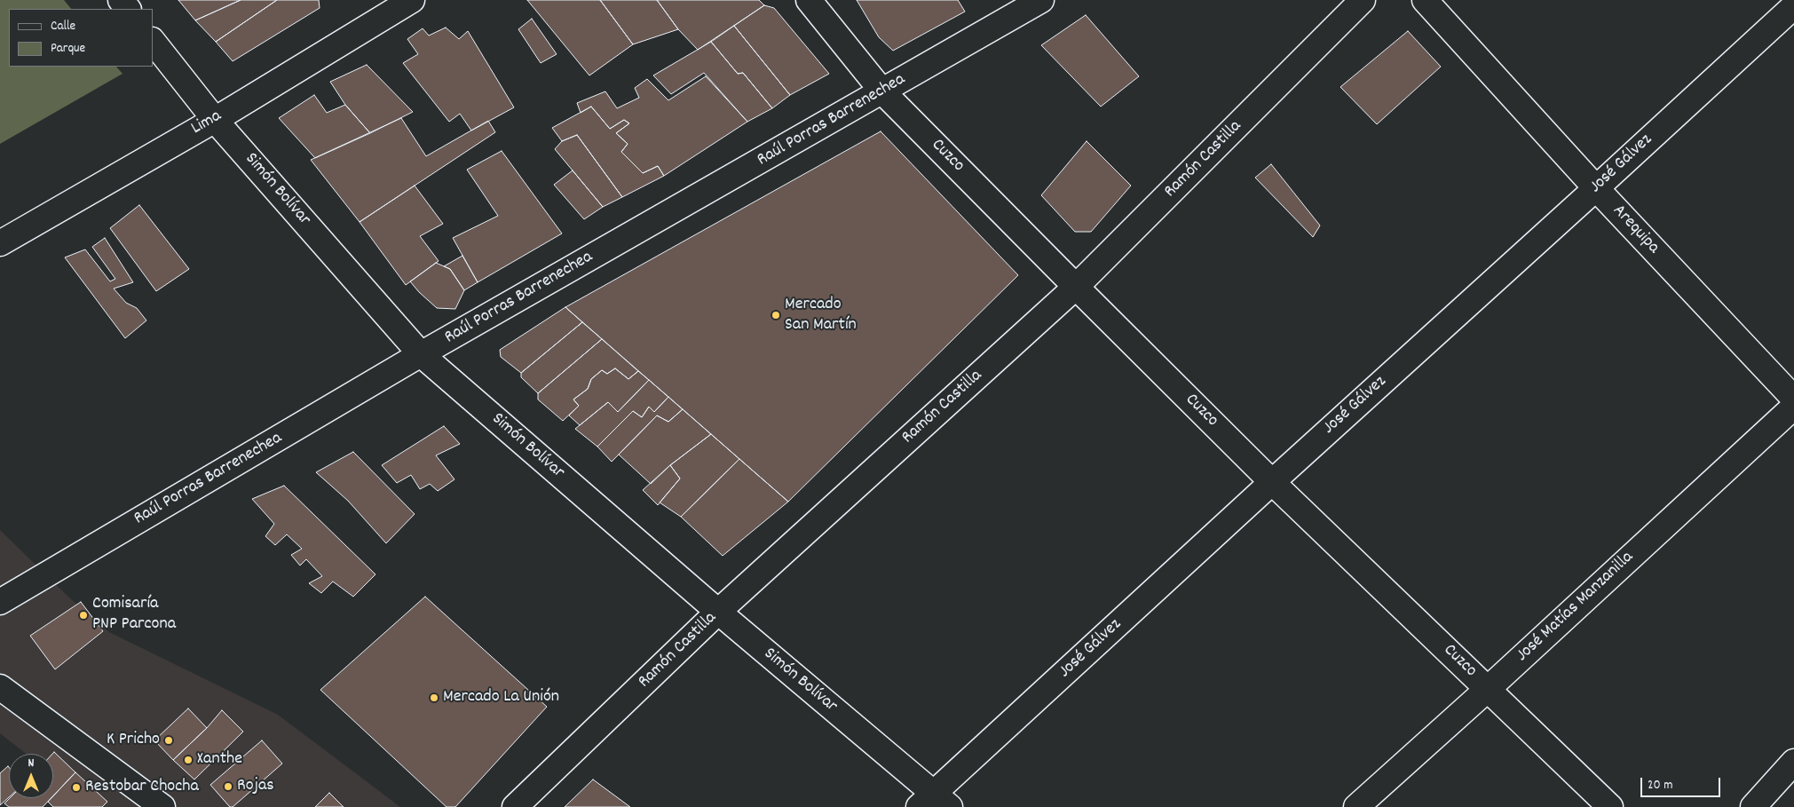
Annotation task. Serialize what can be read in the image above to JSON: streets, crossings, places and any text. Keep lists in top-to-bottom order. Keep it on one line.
{"streets":{"street":["Raúl Porras Barrenechea","Lima","Cuzco","Ramón Castilla","José Gálvez","Simón Bolívar","Arequipa","José Matías Manzanilla"]},"crossings":[["Raúl Porras Barrenechea","Cuzco"],["Raúl Porras Barrenechea","Simón Bolívar"],["Lima","Simón Bolívar"],["Cuzco","Ramón Castilla"],["Cuzco","José Gálvez"],["Cuzco","José Matías Manzanilla"],["Ramón Castilla","Simón Bolívar"],["José Gálvez","Simón Bolívar"],["José Gálvez","Arequipa"]],"places":["Mercado San Martín","Comisaría PNP Parcona","Mercado La Unión","K Pricho","Xanthe","Rojas","Restobar Chocha"],"legend":["Calle","Parque"],"scale_bar":"20 m","north":"top"}
